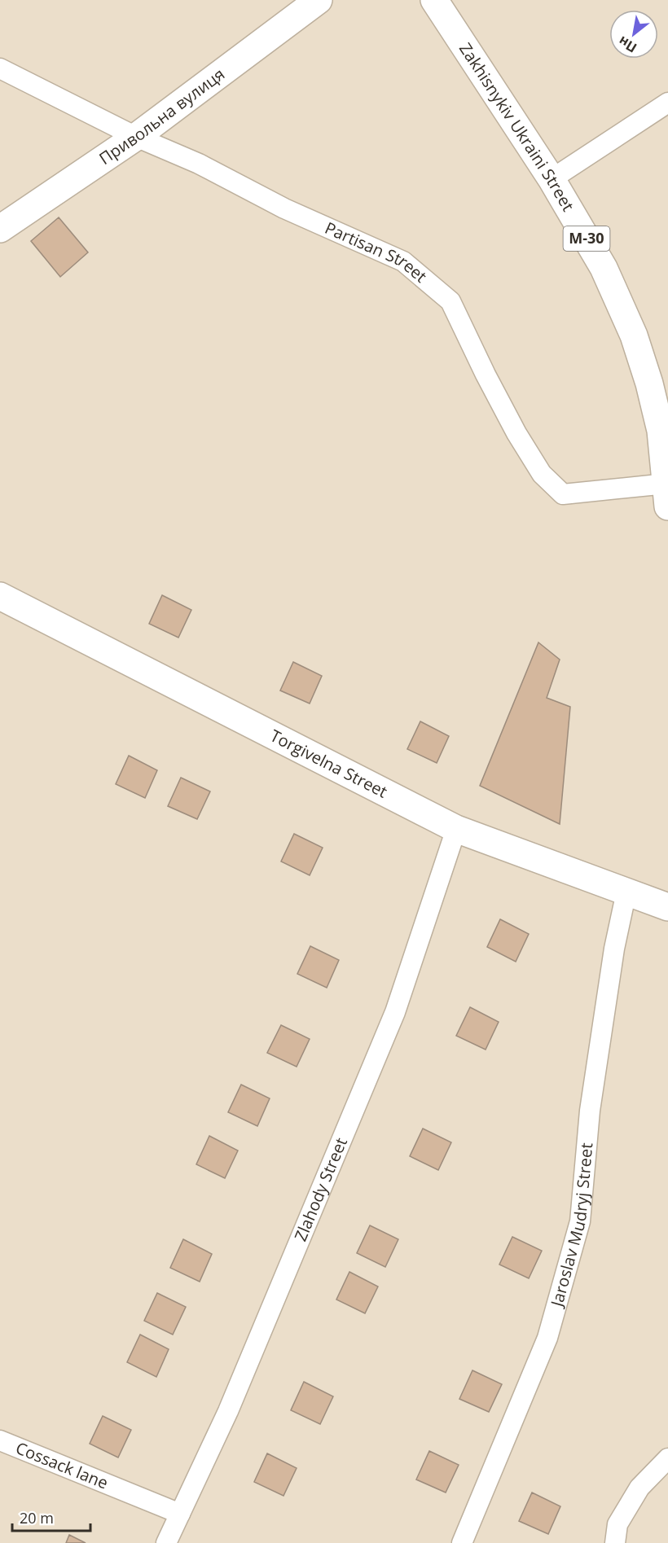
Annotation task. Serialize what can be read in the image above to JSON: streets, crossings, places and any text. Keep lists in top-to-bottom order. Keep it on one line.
{"streets":{"main road":["Привольна вулиця","Zakhisnykiv Ukraini Street","М-30","Torgivelna Street"],"street":["Partisan Street","Zlahody Street","Jaroslav Mudryj Street","Cossack lane"]},"crossings":[["Привольна вулиця","Partisan Street"],["Zakhisnykiv Ukraini Street","Partisan Street"],["Torgivelna Street","Zlahody Street"],["Torgivelna Street","Jaroslav Mudryj Street"],["Zlahody Street","Cossack lane"]],"scale_bar":"20 m","north":"bottom left"}
